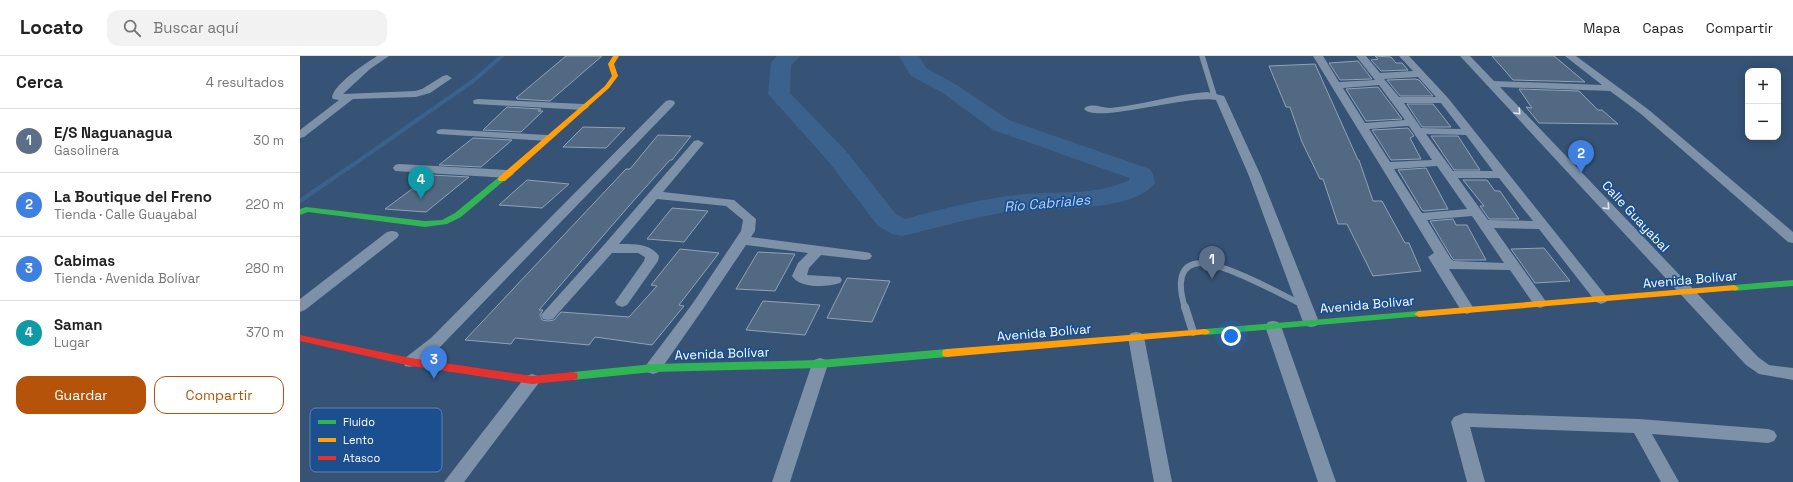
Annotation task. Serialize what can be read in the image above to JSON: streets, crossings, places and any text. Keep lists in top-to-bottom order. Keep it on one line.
{"streets":{"street":["Calle Guayabal","Avenida Bolívar"]},"crossings":[["Calle Guayabal","Avenida Bolívar"]],"water":["Río Cabriales"],"legend":["Fluido","Lento","Atasco"],"page":{"header":"Locato","search":"Buscar aquí","nav":["Mapa","Capas","Compartir"],"heading":["Cerca","4 resultados"],"map_buttons":["+","−"],"list":[{"mark":"1","name":"E/S Naguanagua","note":"Gasolinera","value":"30 m"},{"mark":"2","name":"La Boutique del Freno","note":"Tienda · Calle Guayabal","value":"220 m"},{"mark":"3","name":"Cabimas","note":"Tienda · Avenida Bolívar","value":"280 m"},{"mark":"4","name":"Saman","note":"Lugar","value":"370 m"}],"pins":["2","4","1","3"],"buttons":["Guardar","Compartir"]}}
